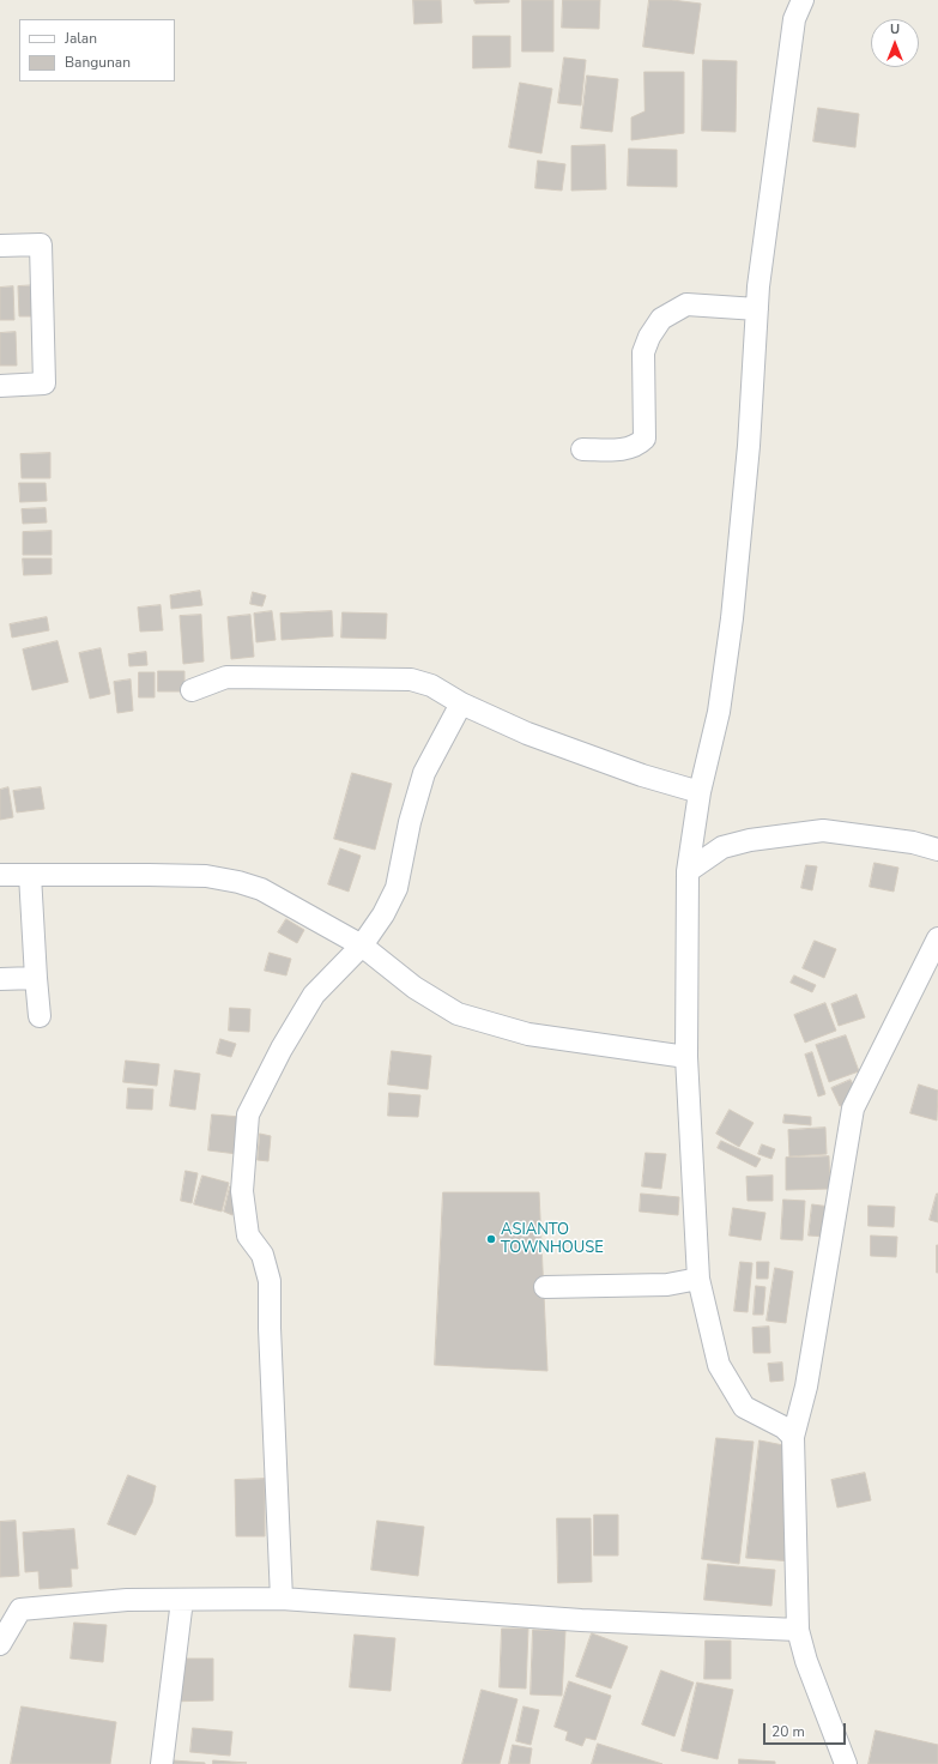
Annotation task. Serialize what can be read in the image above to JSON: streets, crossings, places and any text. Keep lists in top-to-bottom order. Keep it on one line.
{"places":["ASIANTO TOWNHOUSE"],"legend":["Jalan","Bangunan"],"scale_bar":"20 m","north":"top"}
